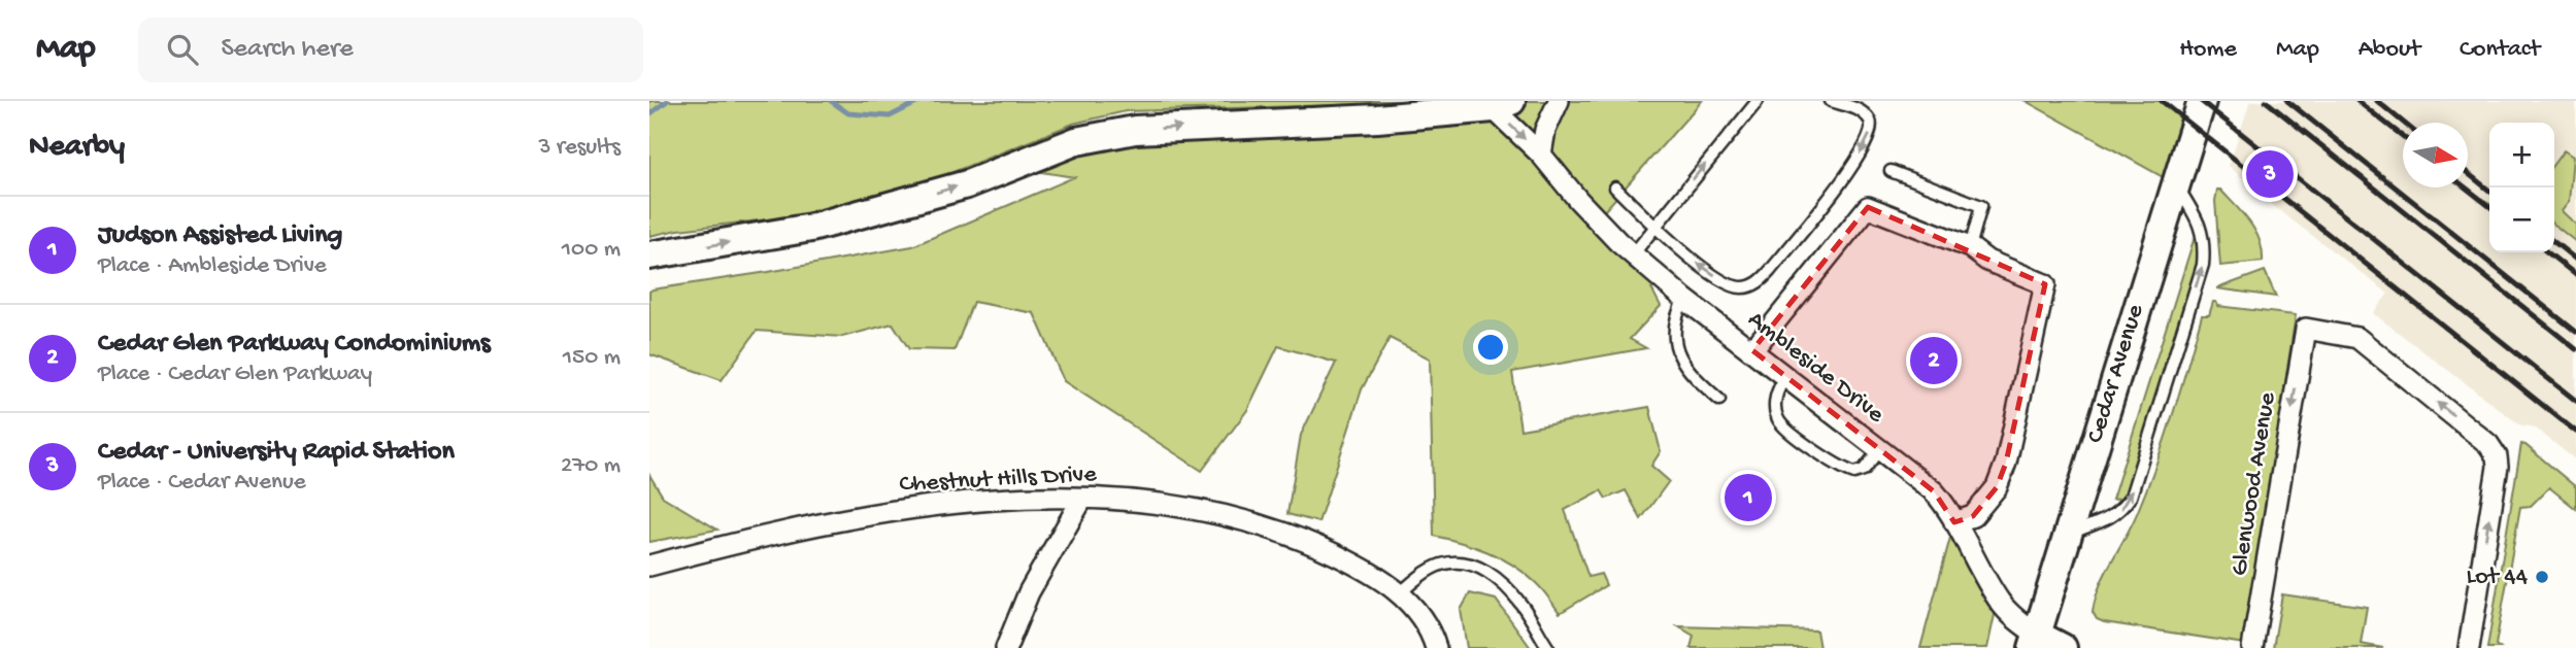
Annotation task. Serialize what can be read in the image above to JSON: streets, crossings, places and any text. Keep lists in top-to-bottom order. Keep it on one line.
{"streets":{"main road":["Cedar Avenue"],"street":["Ambleside Drive","Chestnut Hills Drive","Glenwood Avenue"]},"crossings":[["Ambleside Drive","Cedar Avenue"]],"places":["Lot 44"],"north":"right","page":{"header":"Map","search":"Search here","nav":["Home","Map","About","Contact"],"heading":["Nearby","3 results"],"map_buttons":["+","−"],"pins":["3","2","1"],"list":[{"mark":"1","name":"Judson Assisted Living","note":"Place · Ambleside Drive","value":"100 m"},{"mark":"2","name":"Cedar Glen Parkway Condominiums","note":"Place · Cedar Glen Parkway","value":"150 m"},{"mark":"3","name":"Cedar - University Rapid Station","note":"Place · Cedar Avenue","value":"270 m"}]}}
